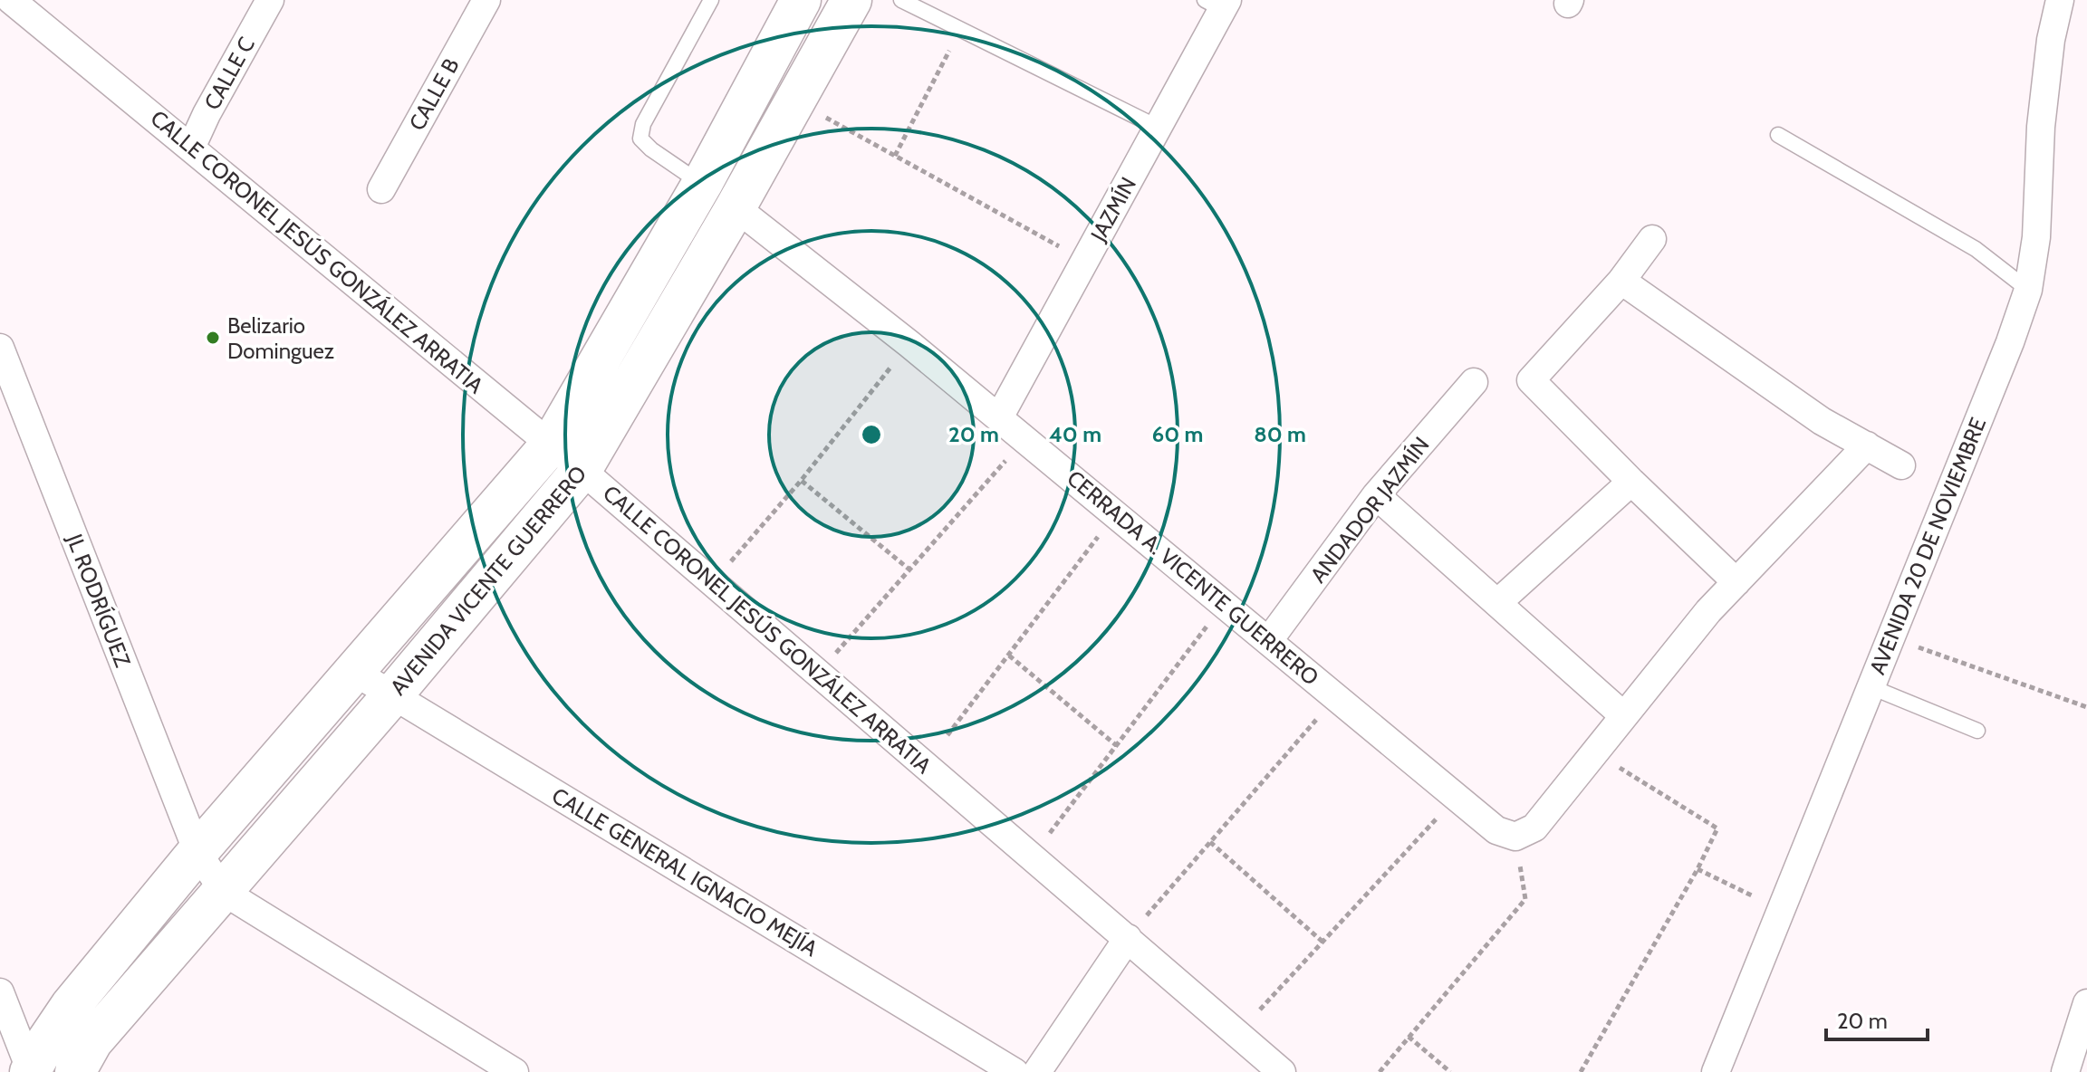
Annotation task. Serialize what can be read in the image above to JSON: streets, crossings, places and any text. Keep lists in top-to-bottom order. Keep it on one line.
{"streets":{"main road":["AVENIDA VICENTE GUERRERO"],"street":["CALLE C","CALLE B","JAZMÍN","CALLE CORONEL JESÚS GONZÁLEZ ARRATIA","ANDADOR JAZMÍN","AVENIDA 20 DE NOVIEMBRE","CERRADA A. VICENTE GUERRERO","JL RODRÍGUEZ","CALLE GENERAL IGNACIO MEJÍA"]},"crossings":[["CALLE C","CALLE CORONEL JESÚS GONZÁLEZ ARRATIA"],["JAZMÍN","CERRADA A. VICENTE GUERRERO"],["CALLE CORONEL JESÚS GONZÁLEZ ARRATIA","AVENIDA VICENTE GUERRERO"],["ANDADOR JAZMÍN","CERRADA A. VICENTE GUERRERO"],["CERRADA A. VICENTE GUERRERO","AVENIDA VICENTE GUERRERO"],["AVENIDA VICENTE GUERRERO","JL RODRÍGUEZ"],["AVENIDA VICENTE GUERRERO","CALLE GENERAL IGNACIO MEJÍA"]],"places":["Belizario Dominguez"],"scale_bar":"20 m","rings":["20 m","40 m","60 m","80 m"]}
